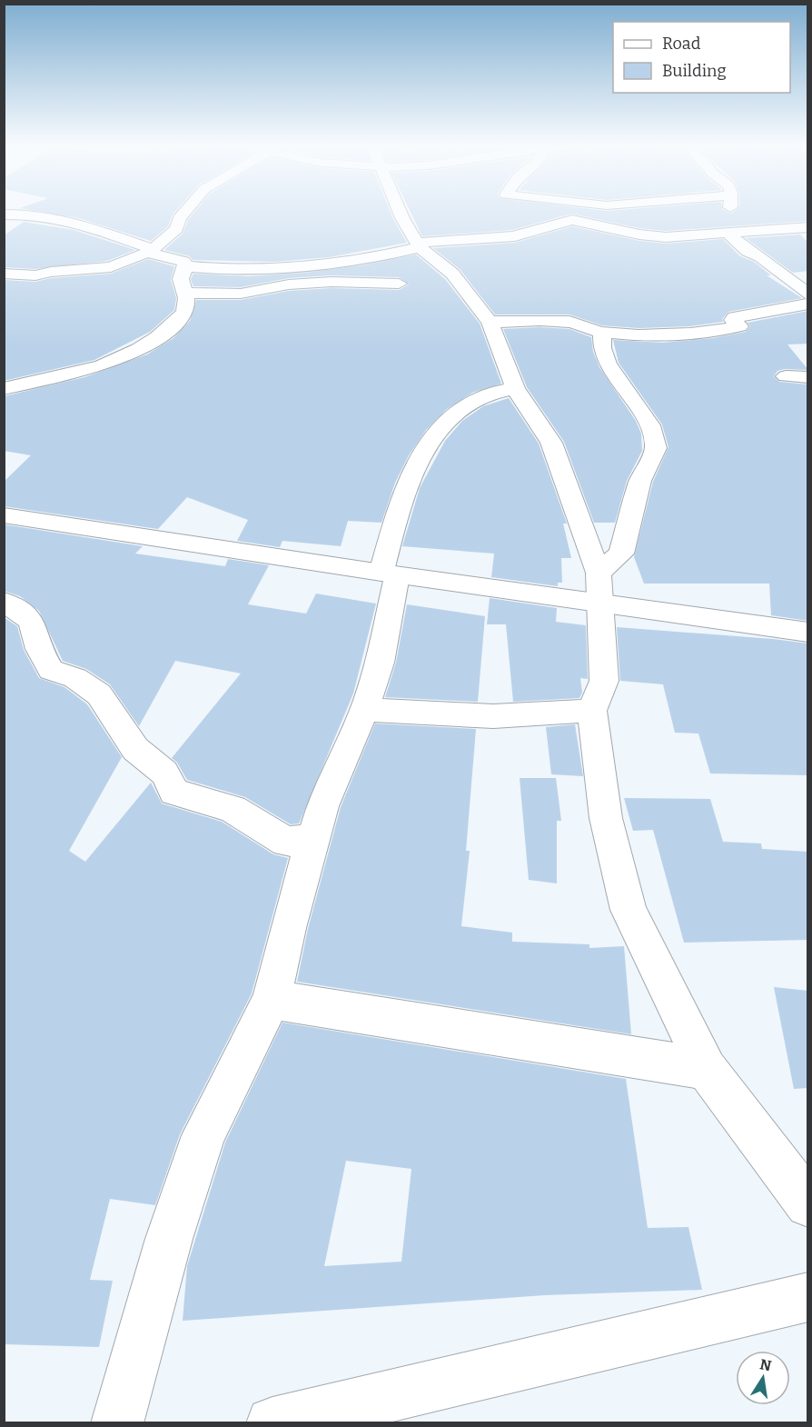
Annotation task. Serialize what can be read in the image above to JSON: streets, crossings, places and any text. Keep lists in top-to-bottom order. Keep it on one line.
{"legend":["Road","Building"],"north":"top"}
